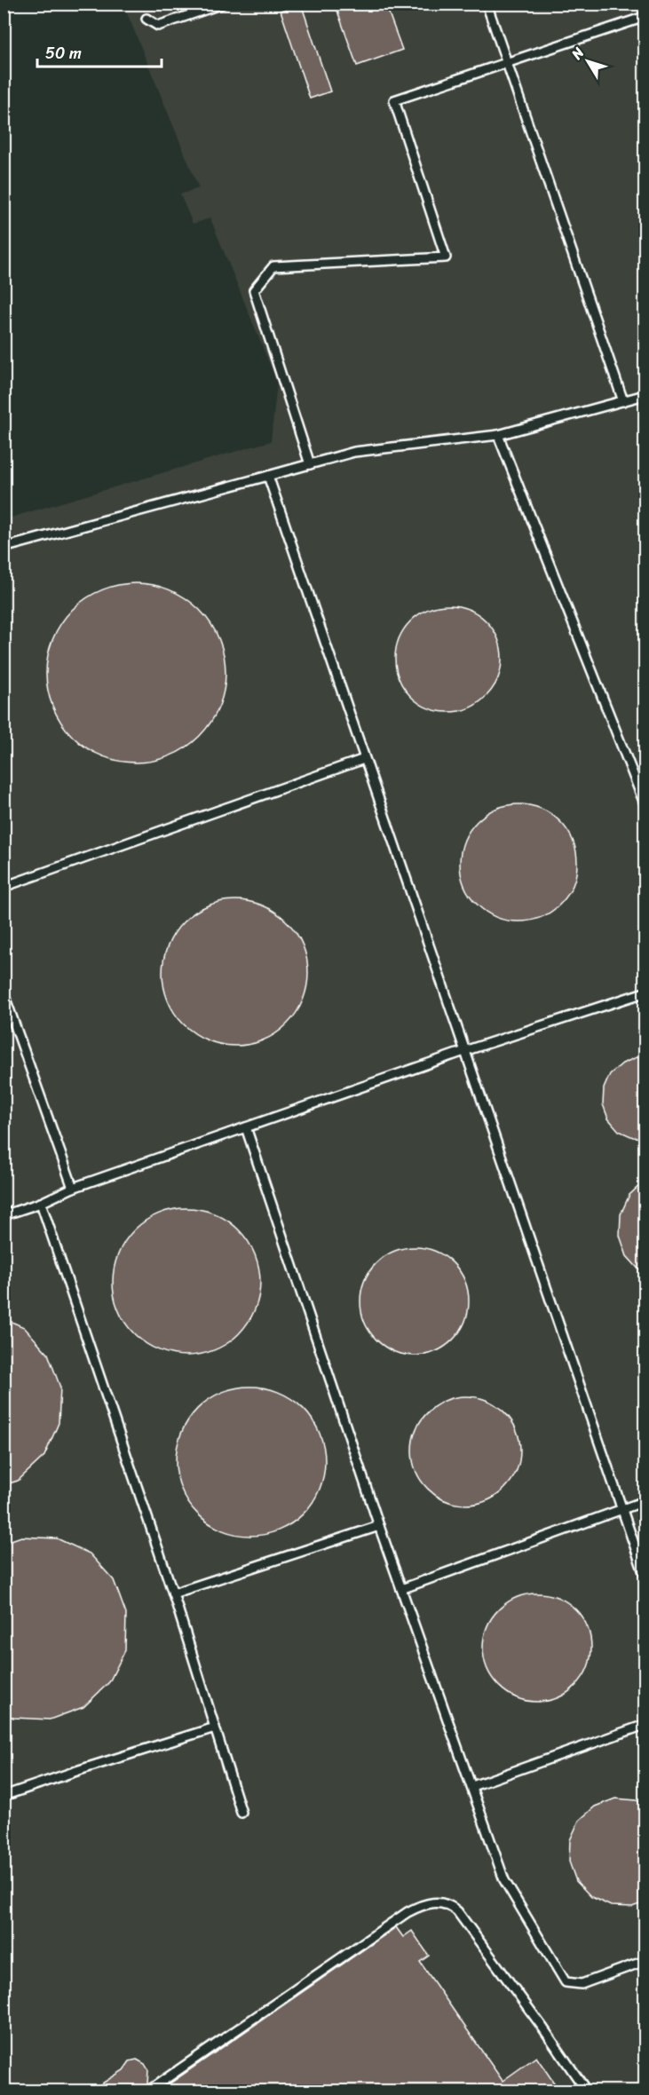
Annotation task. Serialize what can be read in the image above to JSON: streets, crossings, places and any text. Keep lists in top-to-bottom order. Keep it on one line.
{"scale_bar":"50 m","north":"top left"}
